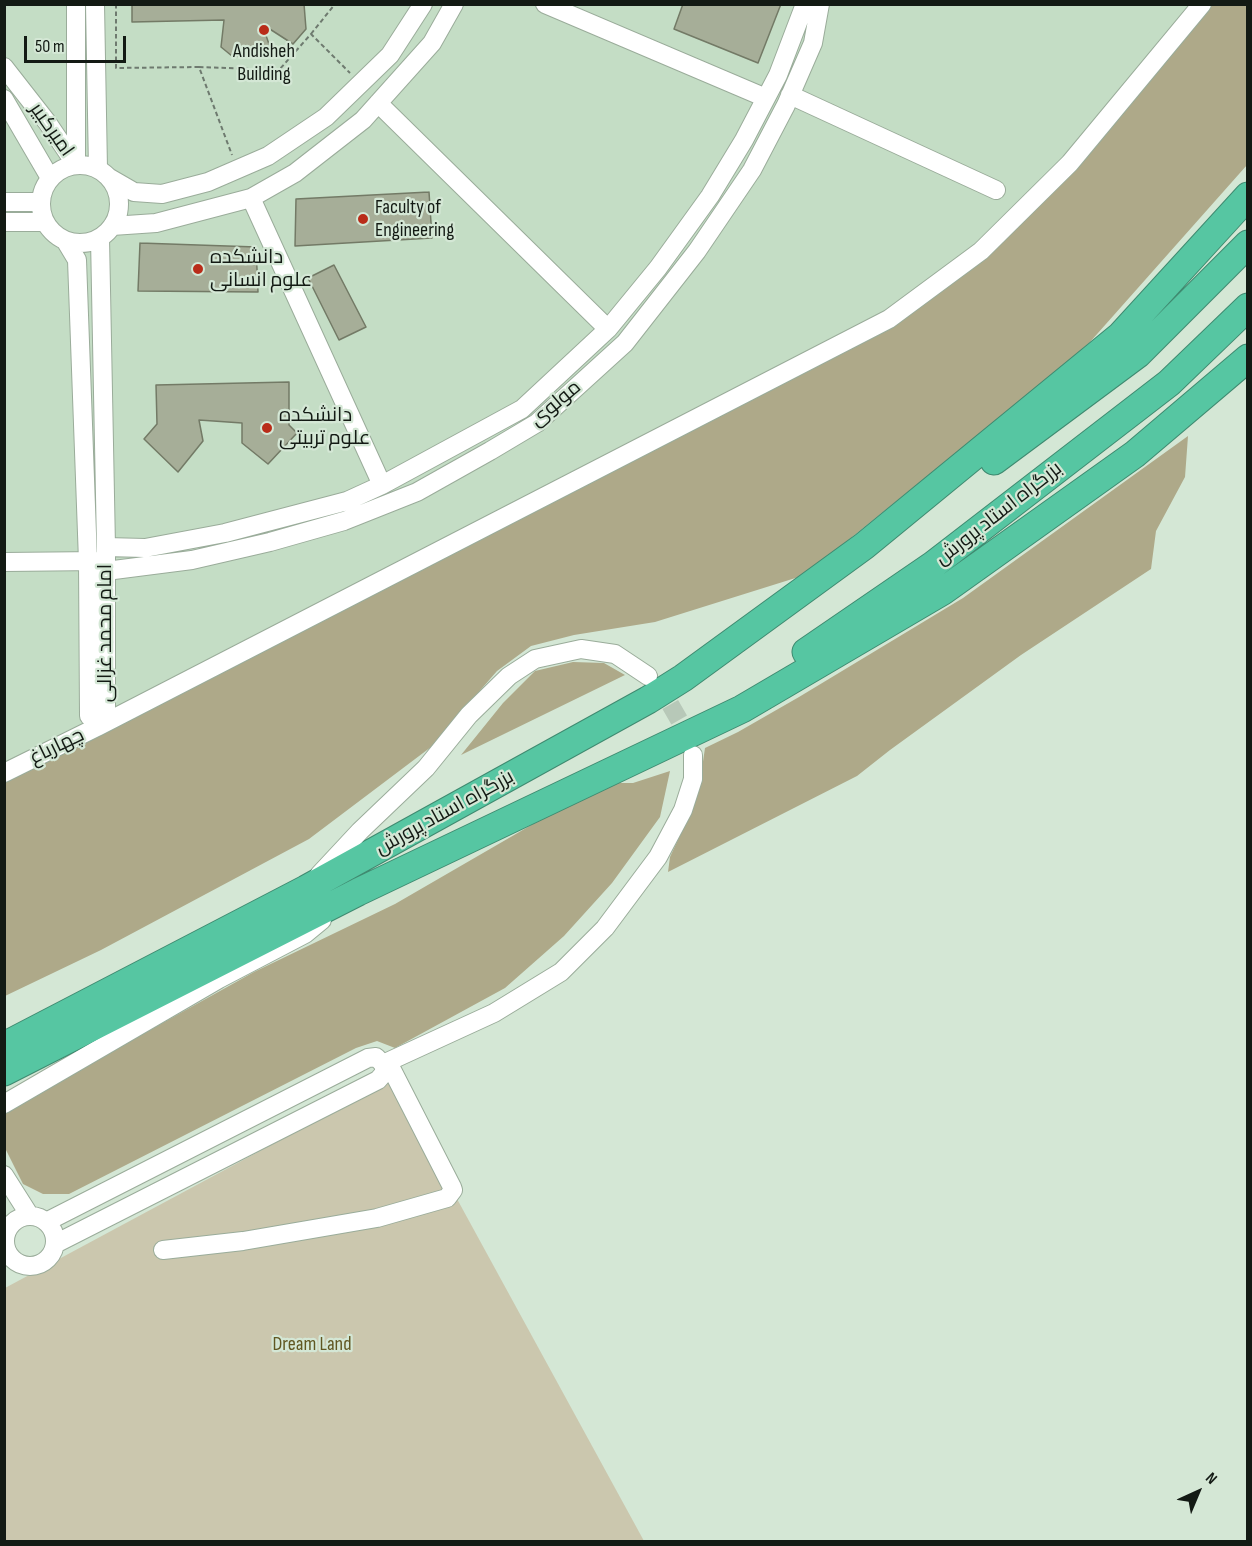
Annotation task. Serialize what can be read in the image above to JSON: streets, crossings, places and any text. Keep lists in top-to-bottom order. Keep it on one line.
{"streets":{"highway":["بزرگراه استاد پرورش"],"street":["امیرکبیر","مولوی","امام محمد غزالی","چهارباغ"]},"crossings":[["امیرکبیر","امام محمد غزالی"],["مولوی","امام محمد غزالی"],["امام محمد غزالی","چهارباغ"]],"parks":["Dream Land"],"places":["Andisheh Building","Faculty of Engineering","دانشکده علوم انسانی","دانشکده علوم تربیتی"],"scale_bar":"50 m","north":"top right"}
